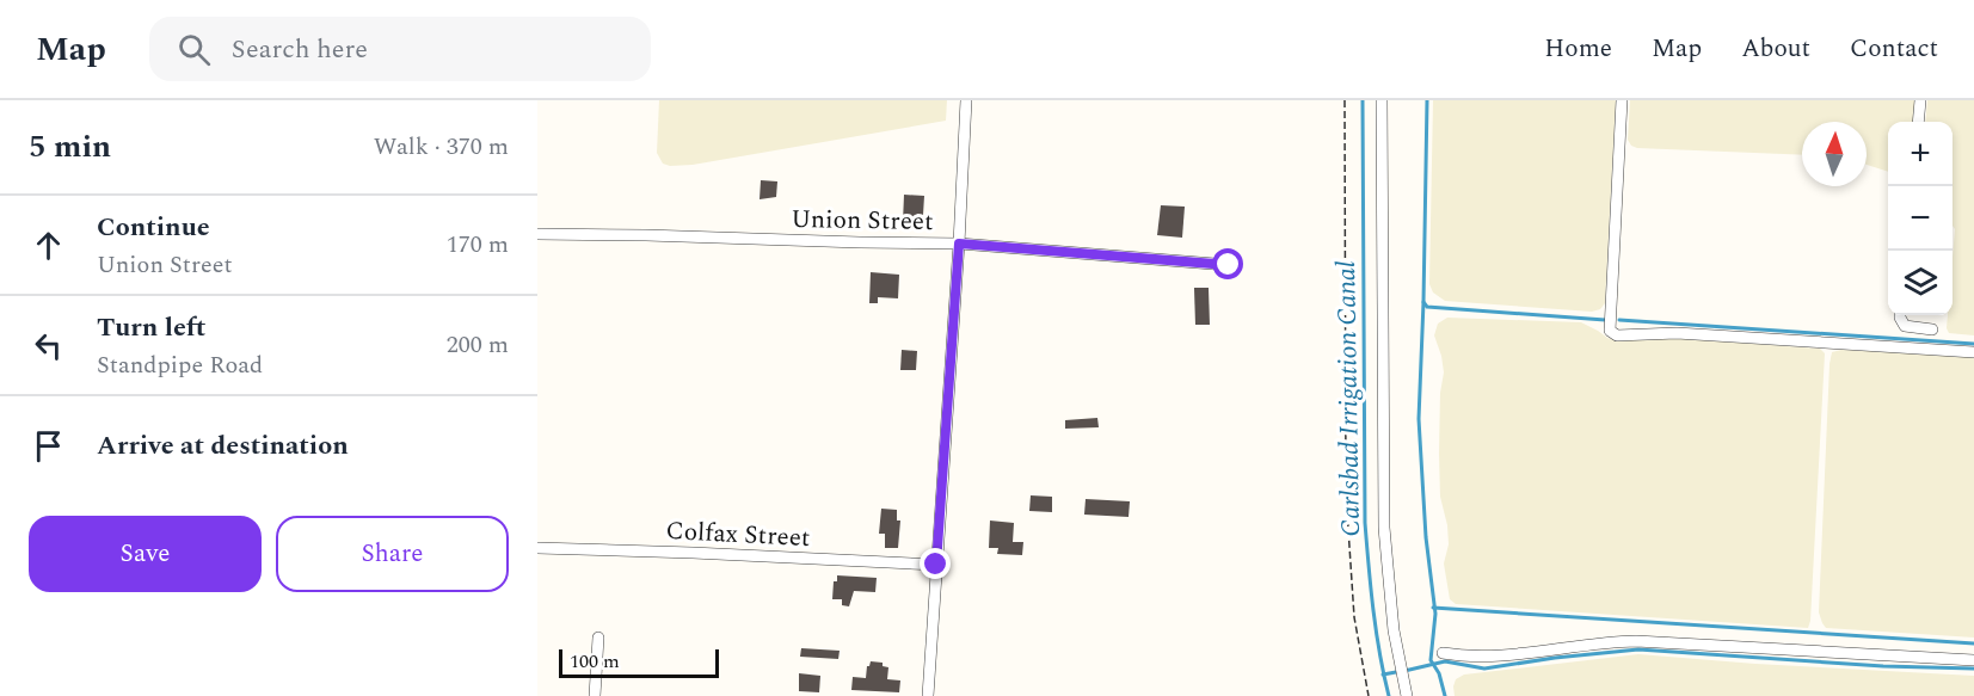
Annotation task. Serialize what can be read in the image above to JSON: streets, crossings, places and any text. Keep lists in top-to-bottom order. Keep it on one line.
{"streets":{"street":["Union Street","Colfax Street"]},"water":["Carlsbad Irrigation Canal"],"scale_bar":"100 m","north":"top","page":{"header":"Map","search":"Search here","nav":["Home","Map","About","Contact"],"heading":["5 min","Walk · 370 m"],"map_buttons":["+","−"],"list":[["Continue","Union Street","170 m"],["Turn left","Standpipe Road","200 m"],"Arrive at destination"],"buttons":["Save","Share"],"scale":"100 m"}}
